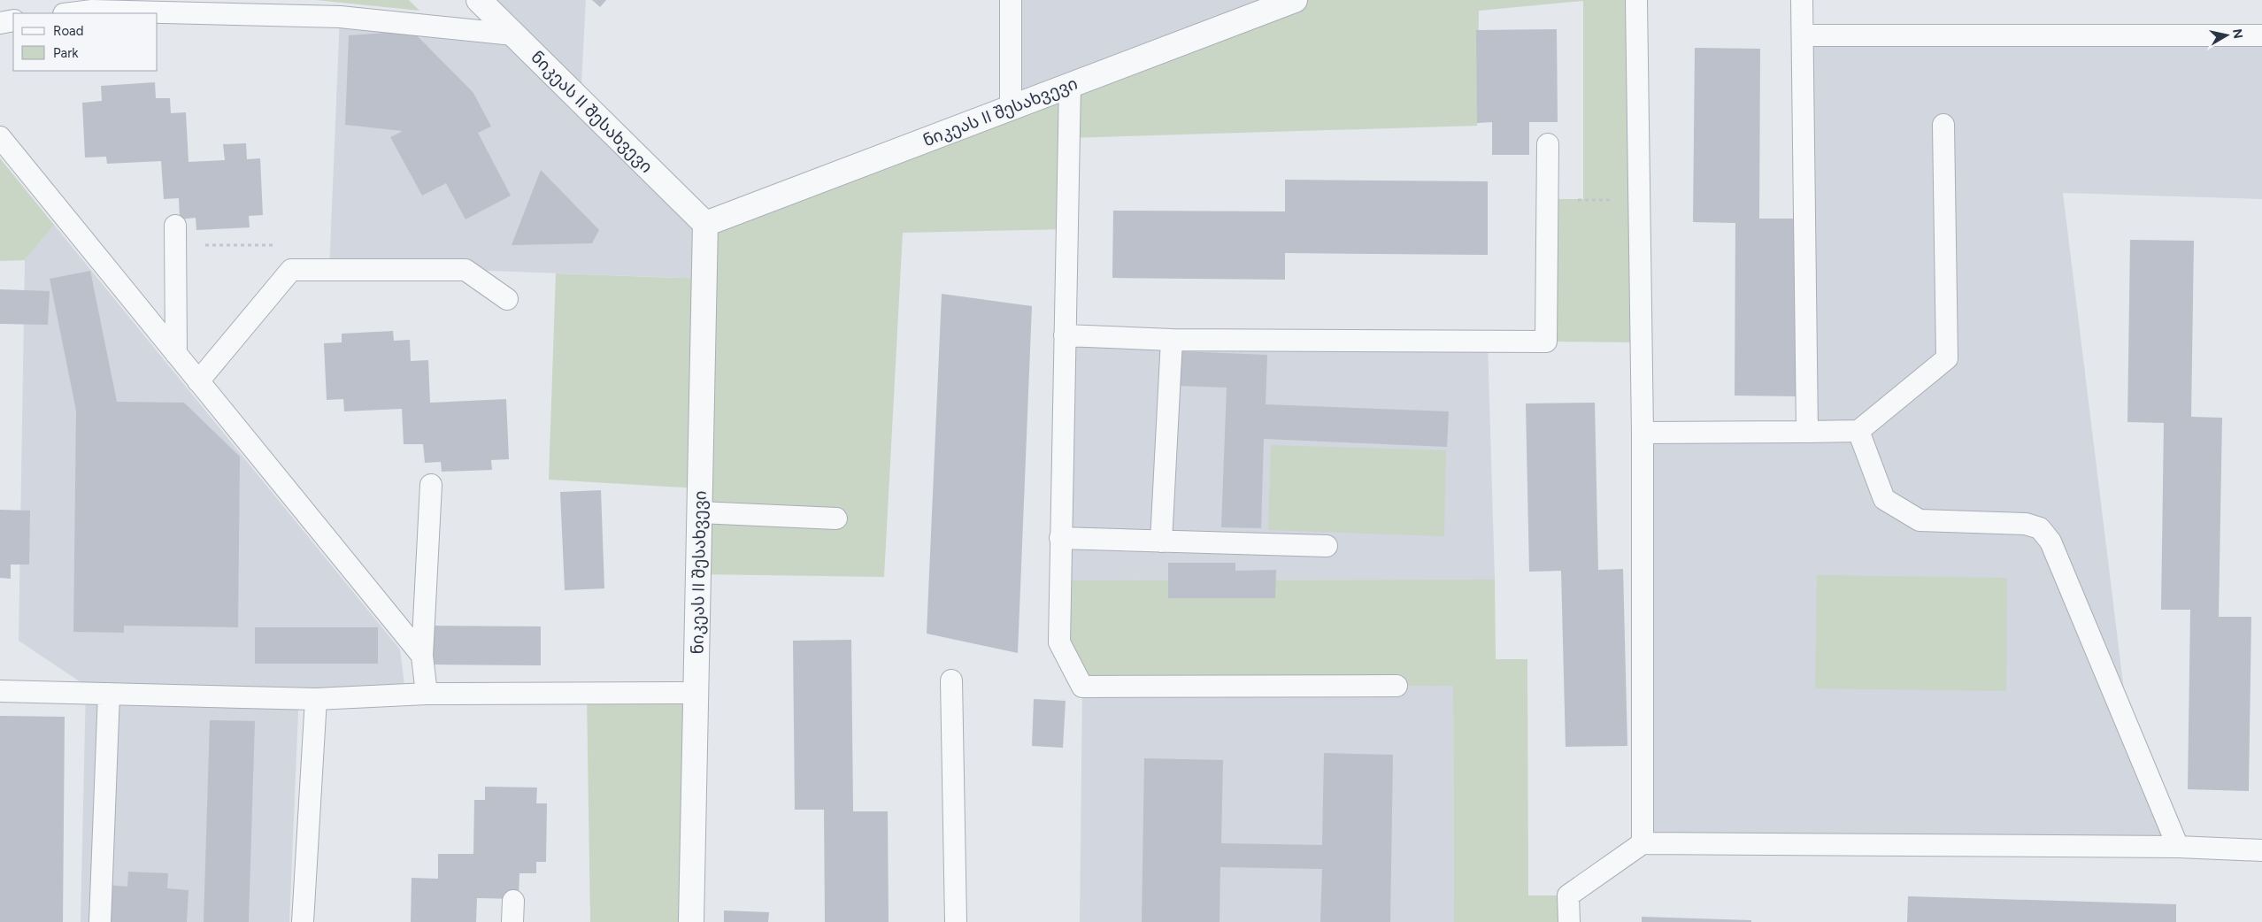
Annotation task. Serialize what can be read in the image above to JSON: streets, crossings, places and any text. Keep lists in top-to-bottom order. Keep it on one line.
{"streets":{"street":["ნიკეას II შესახვევი"]},"legend":["Road","Park"],"north":"right"}
